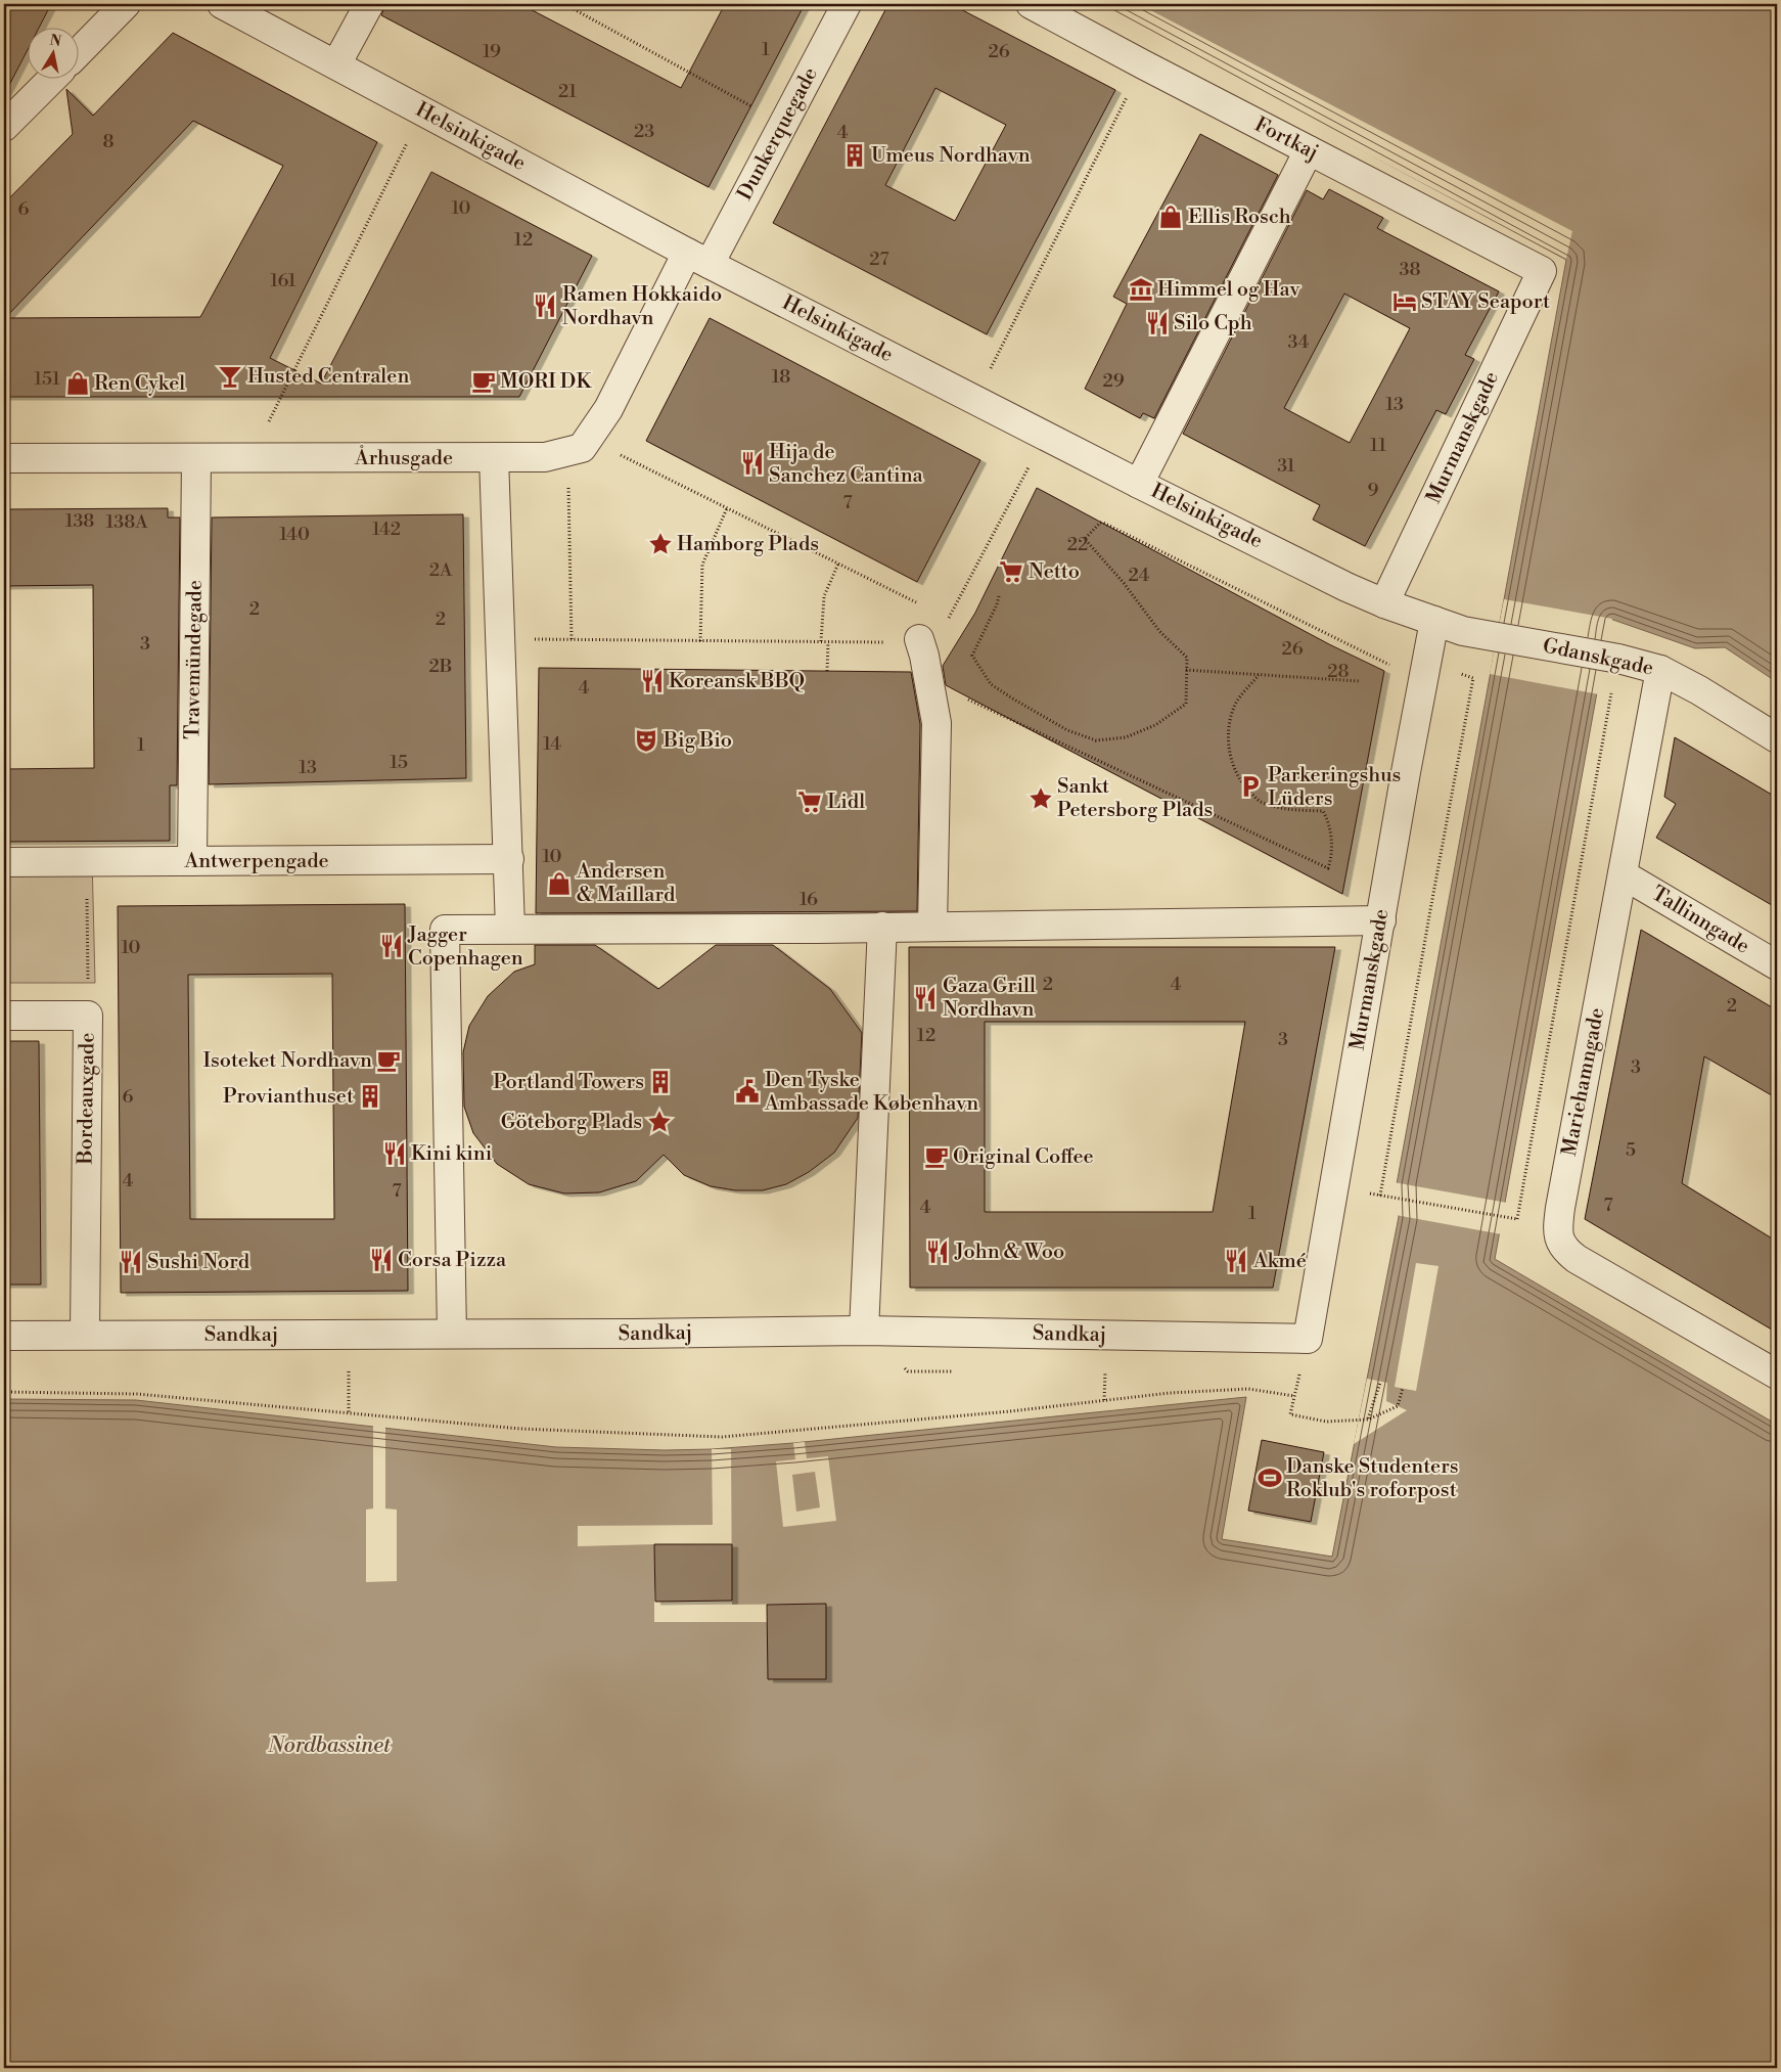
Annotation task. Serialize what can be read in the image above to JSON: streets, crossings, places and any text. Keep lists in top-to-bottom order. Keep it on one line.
{"streets":{"street":["Dunkerquegade","Helsinkigade","Fortkaj","Murmanskgade","Århusgade","Gdanskgade","Travemündegade","Antwerpengade","Tallinngade","Mariehamngade","Bordeauxgade","Sandkaj"]},"crossings":[["Dunkerquegade","Helsinkigade"],["Helsinkigade","Murmanskgade"],["Helsinkigade","Gdanskgade"],["Fortkaj","Murmanskgade"],["Murmanskgade","Sandkaj"],["Århusgade","Travemündegade"],["Gdanskgade","Mariehamngade"],["Travemündegade","Antwerpengade"],["Antwerpengade","Bordeauxgade"],["Tallinngade","Mariehamngade"],["Bordeauxgade","Sandkaj"]],"water":["Nordbassinet"],"places":{"building":["Umeus Nordhavn","Portland Towers","Provianthuset"],"shop":["Ellis Rosch","Ren Cykel","Andersen & Maillard"],"museum":["Himmel og Hav"],"hotel":["STAY Seaport"],"restaurant":["Ramen Hokkaido Nordhavn","Silo Cph","Hija de Sanchez Cantina","Koreansk BBQ","Jagger Copenhagen","Gaza Grill Nordhavn","Kini kini","John & Woo","Corsa Pizza","Akmé","Sushi Nord"],"bar":["Husted Centralen"],"cafe":["MORI DK","Isoteket Nordhavn","Original Coffee"],"place":["Hamborg Plads","Sankt Petersborg Plads","Göteborg Plads"],"supermarket":["Netto","Lidl"],"theatre":["Big Bio"],"parking":["Parkeringshus Lüders"],"public building":["Den Tyske Ambassade København"],"sports":["Danske Studenters Roklub's roforpost"]},"house_numbers":["1","19","26","21","23","4","8","10","6","12","27","38","161","34","18","151","29","13","11","31","9","7","138","138A","142","140","22","2A","24","2","2","3","26","2B","28","4","14","1","15","13","10","16","10","2","4","2","12","3","3","6","5","4","7","7","4","1"],"north":"top"}
